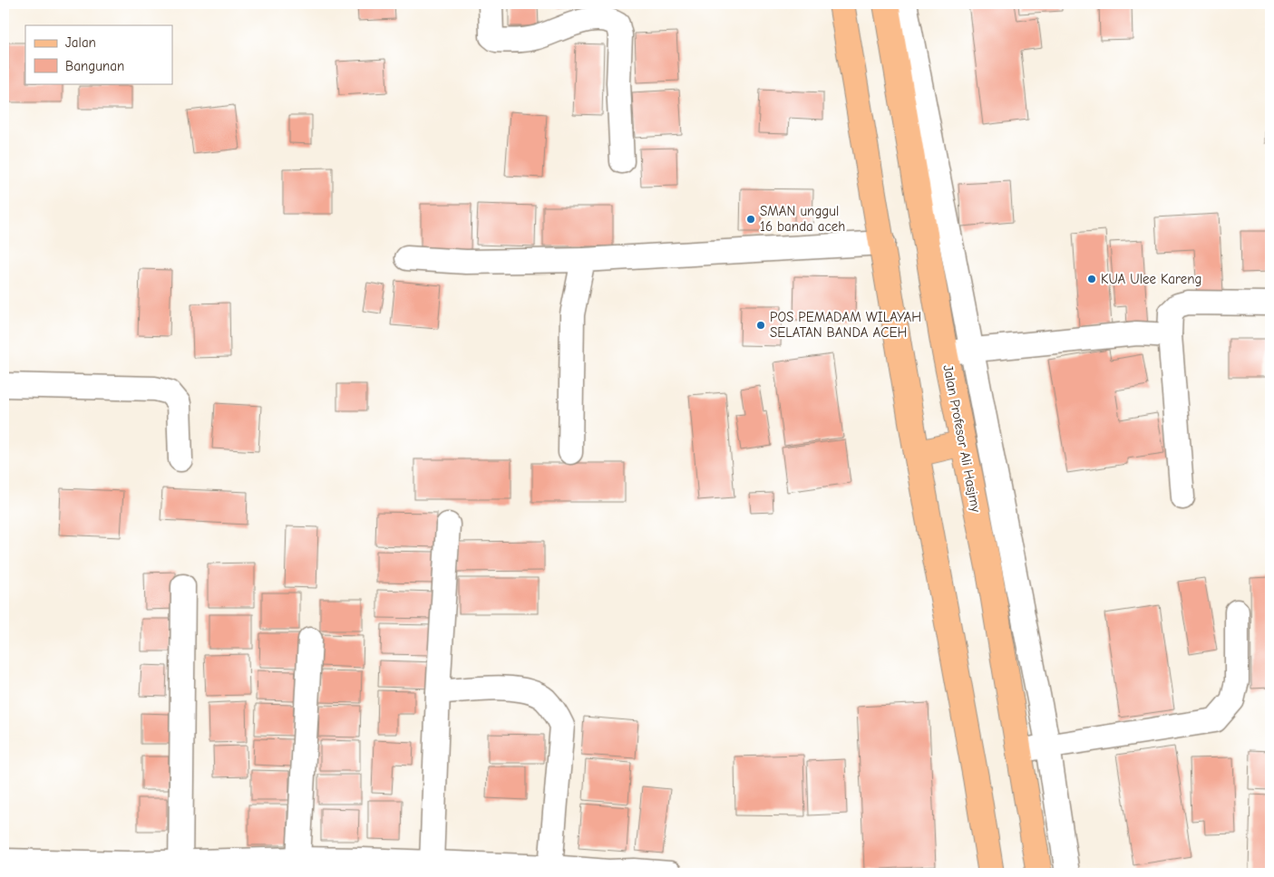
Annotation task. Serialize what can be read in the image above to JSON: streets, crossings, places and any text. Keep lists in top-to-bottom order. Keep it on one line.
{"streets":{"main road":["Jalan Profesor Ali Hasjmy"]},"places":["SMAN unggul 16 banda aceh","KUA Ulee Kareng","POS PEMADAM WILAYAH SELATAN BANDA ACEH"],"legend":["Jalan","Bangunan"]}
